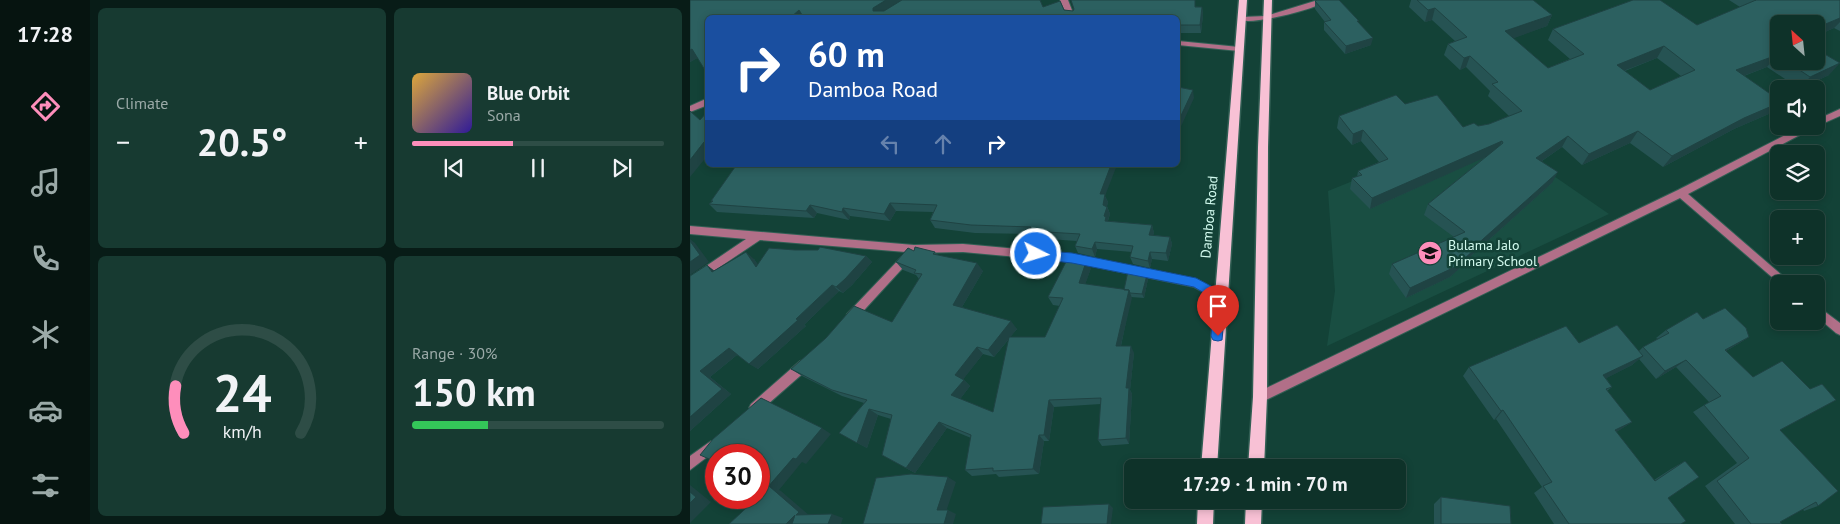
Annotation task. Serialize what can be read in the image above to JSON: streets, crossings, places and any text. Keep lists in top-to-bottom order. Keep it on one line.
{"streets":{"main road":["Damboa Road"]},"places":{"school or university":["Bulama Jalo Primary School"]},"north":"top left","page":{"tabs":"17:28","tile":["Climate",["Range · 30%","150 km"]],"map_buttons":["+","−"],"turn":["60 m","Damboa Road"],"song":["Blue Orbit","Sona"],"heat":["−","20.5°","+"],"limit":"30","trip":"17:29 · 1 min · 70 m","gauge":["24","km/h"]}}
